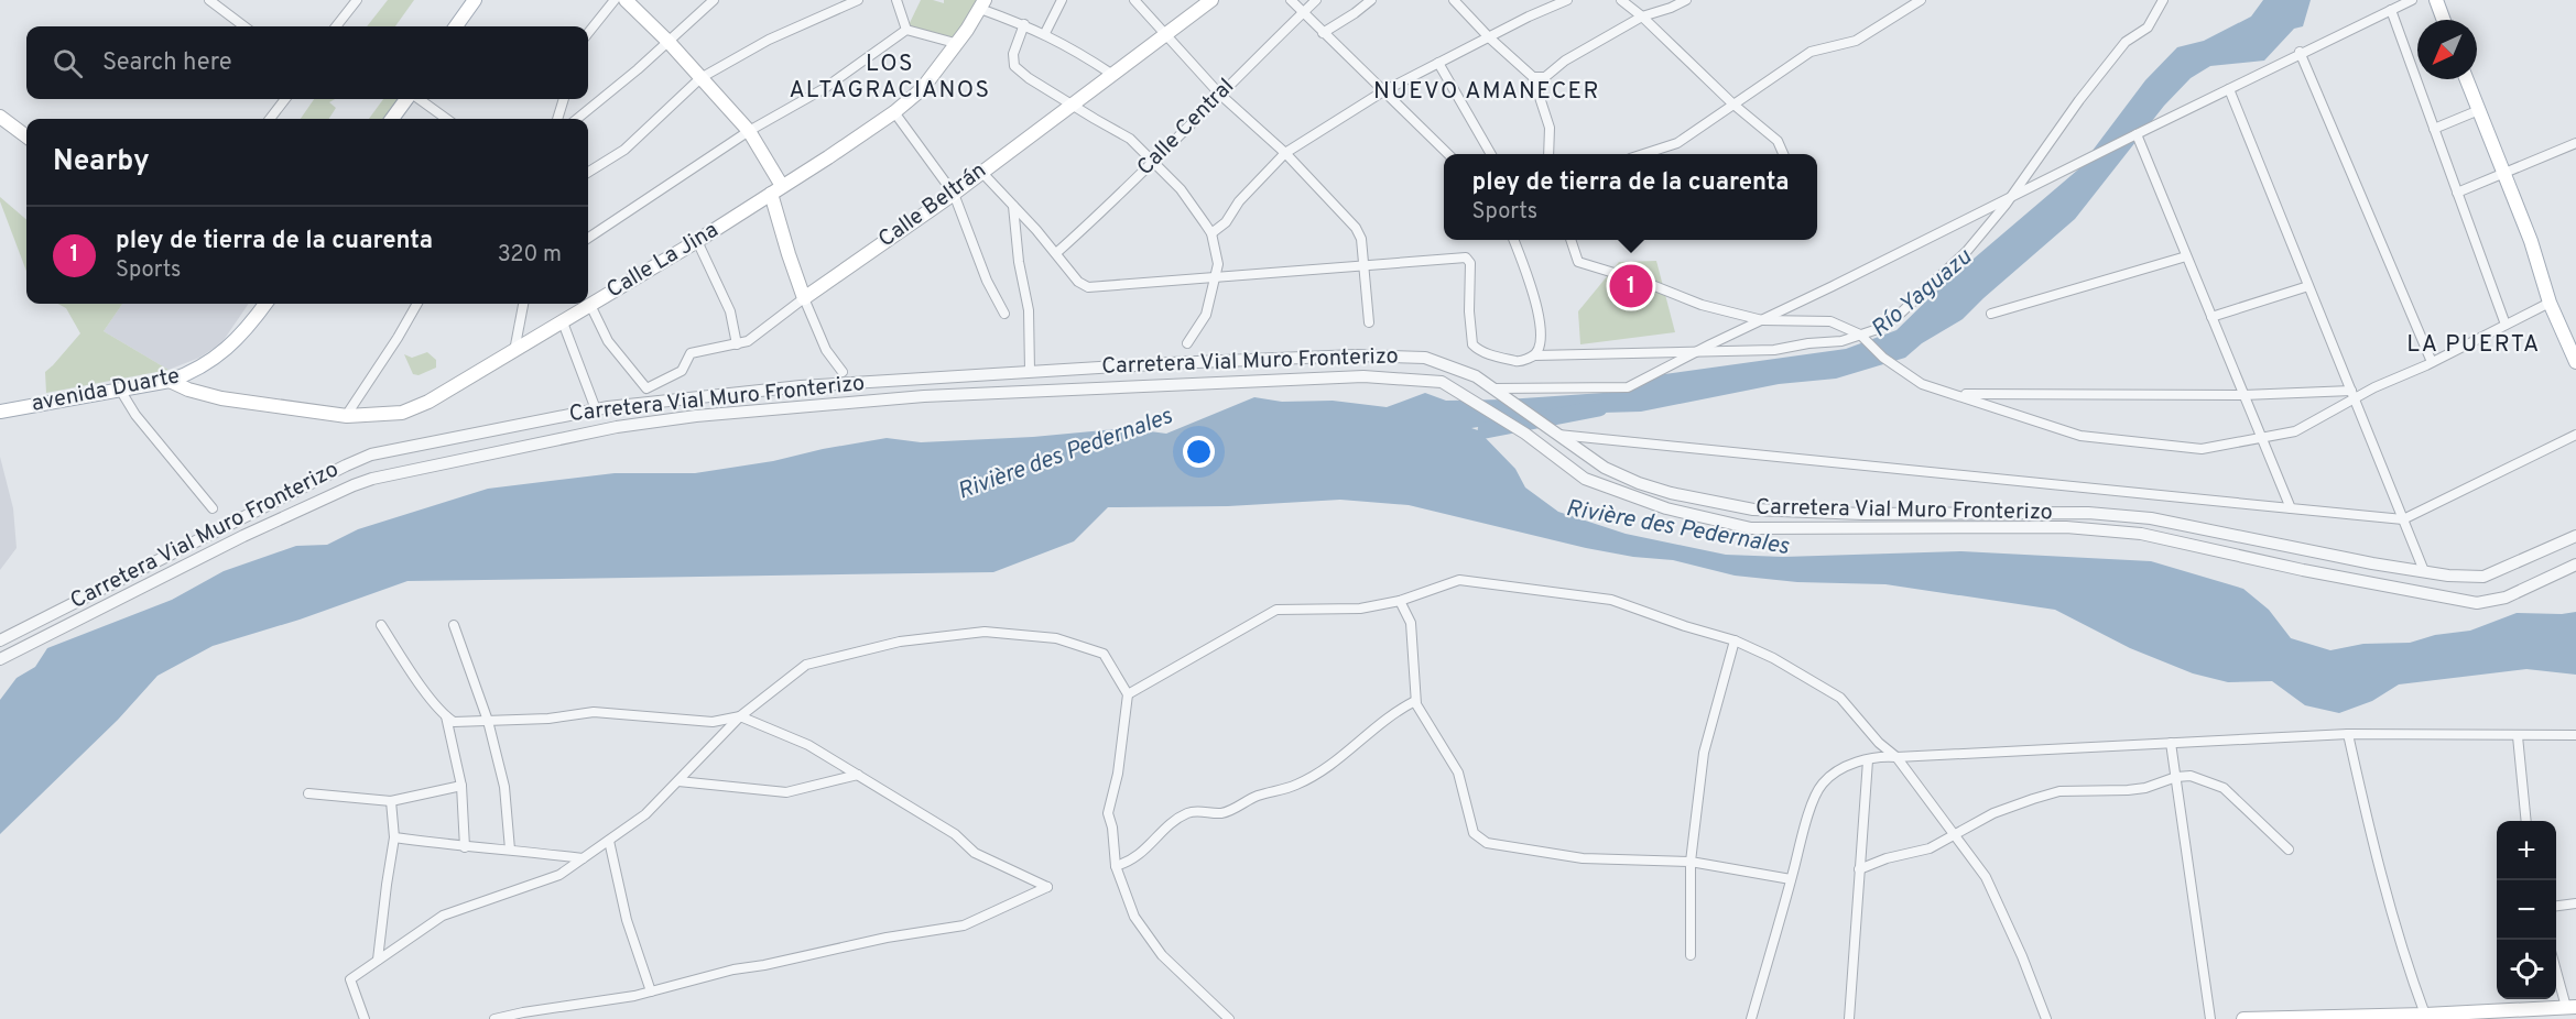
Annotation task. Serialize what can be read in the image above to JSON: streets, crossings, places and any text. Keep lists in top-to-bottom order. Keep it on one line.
{"streets":{"main road":["Calle Beltrán","Calle La Jina","avenida Duarte"],"street":["Calle Central","Carretera Vial Muro Fronterizo"]},"crossings":[["Calle Beltrán","Calle La Jina"],["Calle La Jina","avenida Duarte"]],"districts":["LOS ALTAGRACIANOS","NUEVO AMANECER","LA PUERTA"],"water":["Río Yaguazu","Rivière des Pedernales"],"north":"bottom left","page":{"search":"Search here","heading":"Nearby","popup":["pley de tierra de la cuarenta","Sports"],"list":[{"mark":"1","name":"pley de tierra de la cuarenta","note":"Sports","value":"320 m"}],"pins":"1","map_buttons":["+","−"]}}
